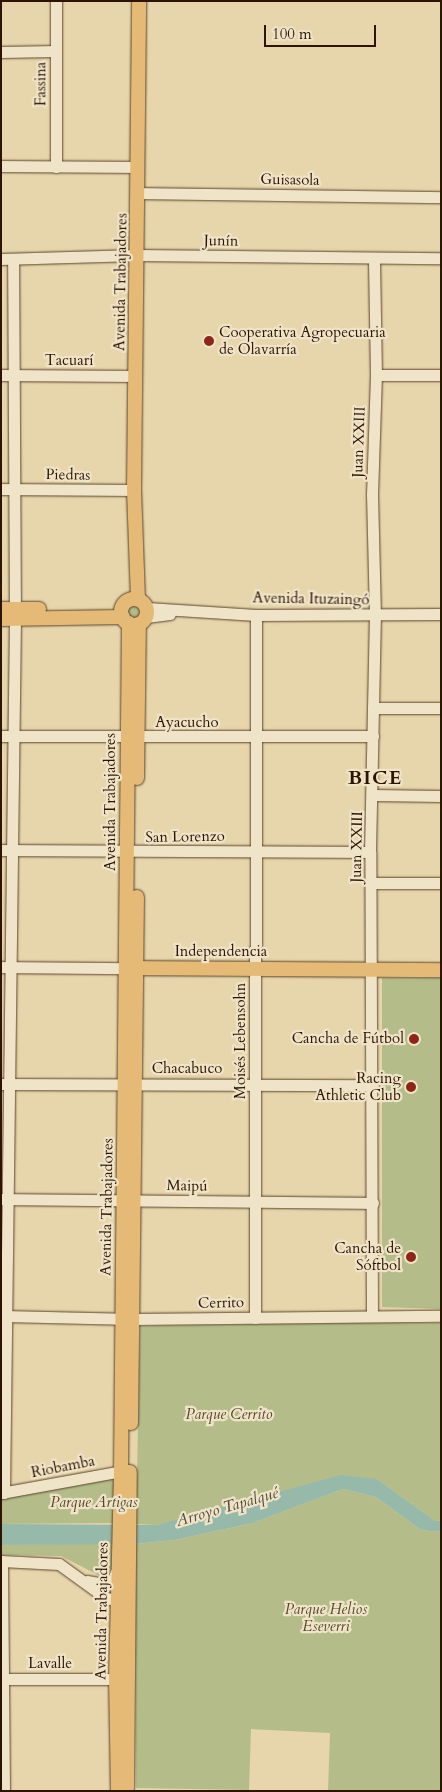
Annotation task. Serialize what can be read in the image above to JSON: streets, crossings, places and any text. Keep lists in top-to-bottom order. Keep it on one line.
{"streets":{"main road":["Avenida Trabajadores","Avenida Ituzaingó","Independencia"],"street":["Fassina","Guisasola","Junín","Tacuarí","Juan XXIII","Piedras","Ayacucho","San Lorenzo","Moisés Lebensohn","Chacabuco","Maipú","Cerrito","Riobamba","Lavalle"]},"crossings":[["Guisasola","Avenida Trabajadores"],["Junín","Avenida Trabajadores"],["Junín","Juan XXIII"],["Avenida Trabajadores","Tacuarí"],["Avenida Trabajadores","Piedras"],["Avenida Trabajadores","Avenida Ituzaingó"],["Avenida Trabajadores","Ayacucho"],["Avenida Trabajadores","San Lorenzo"],["Avenida Trabajadores","Independencia"],["Avenida Trabajadores","Chacabuco"],["Avenida Trabajadores","Maipú"],["Avenida Trabajadores","Cerrito"],["Avenida Trabajadores","Riobamba"],["Avenida Trabajadores","Lavalle"],["Juan XXIII","Avenida Ituzaingó"],["Juan XXIII","Ayacucho"],["Juan XXIII","San Lorenzo"],["Juan XXIII","Independencia"],["Juan XXIII","Chacabuco"],["Juan XXIII","Maipú"],["Juan XXIII","Cerrito"],["Avenida Ituzaingó","Moisés Lebensohn"],["Ayacucho","Moisés Lebensohn"],["San Lorenzo","Moisés Lebensohn"],["Independencia","Moisés Lebensohn"],["Moisés Lebensohn","Chacabuco"],["Moisés Lebensohn","Maipú"],["Moisés Lebensohn","Cerrito"]],"districts":["BICE"],"water":["Arroyo Tapalqué"],"parks":["Parque Cerrito","Parque Artigas","Parque Helios Eseverri"],"places":["Cooperativa Agropecuaria de Olavarría","Cancha de Fútbol","Racing Athletic Club","Cancha de Sóftbol"],"scale_bar":"100 m"}
